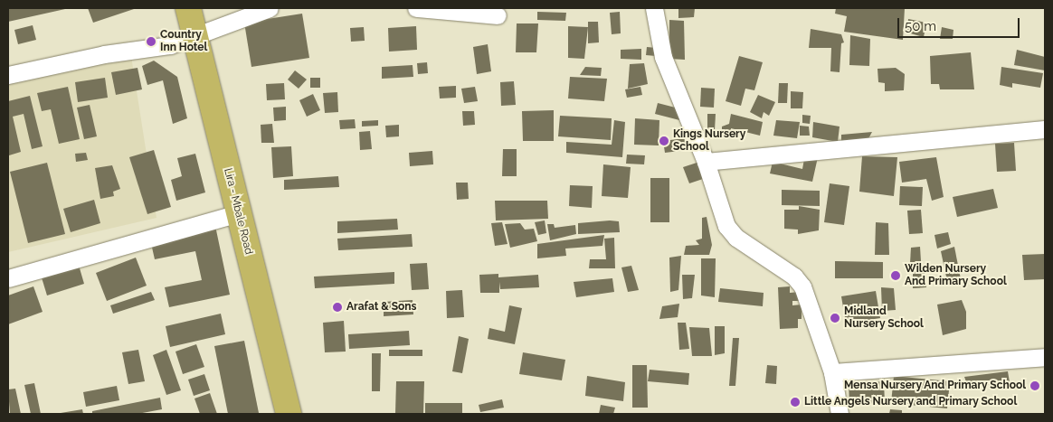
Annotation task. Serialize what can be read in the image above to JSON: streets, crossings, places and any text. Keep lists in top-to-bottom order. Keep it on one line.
{"streets":{"main road":["Lira - Mbale Road"]},"places":["Country Inn Hotel","Kings Nursery School","Wilden Nursery And Primary School","Arafat & Sons","Midland Nursery School","Mensa Nursery And Primary School","Little Angels Nursery and Primary School"],"scale_bar":"50 m"}
